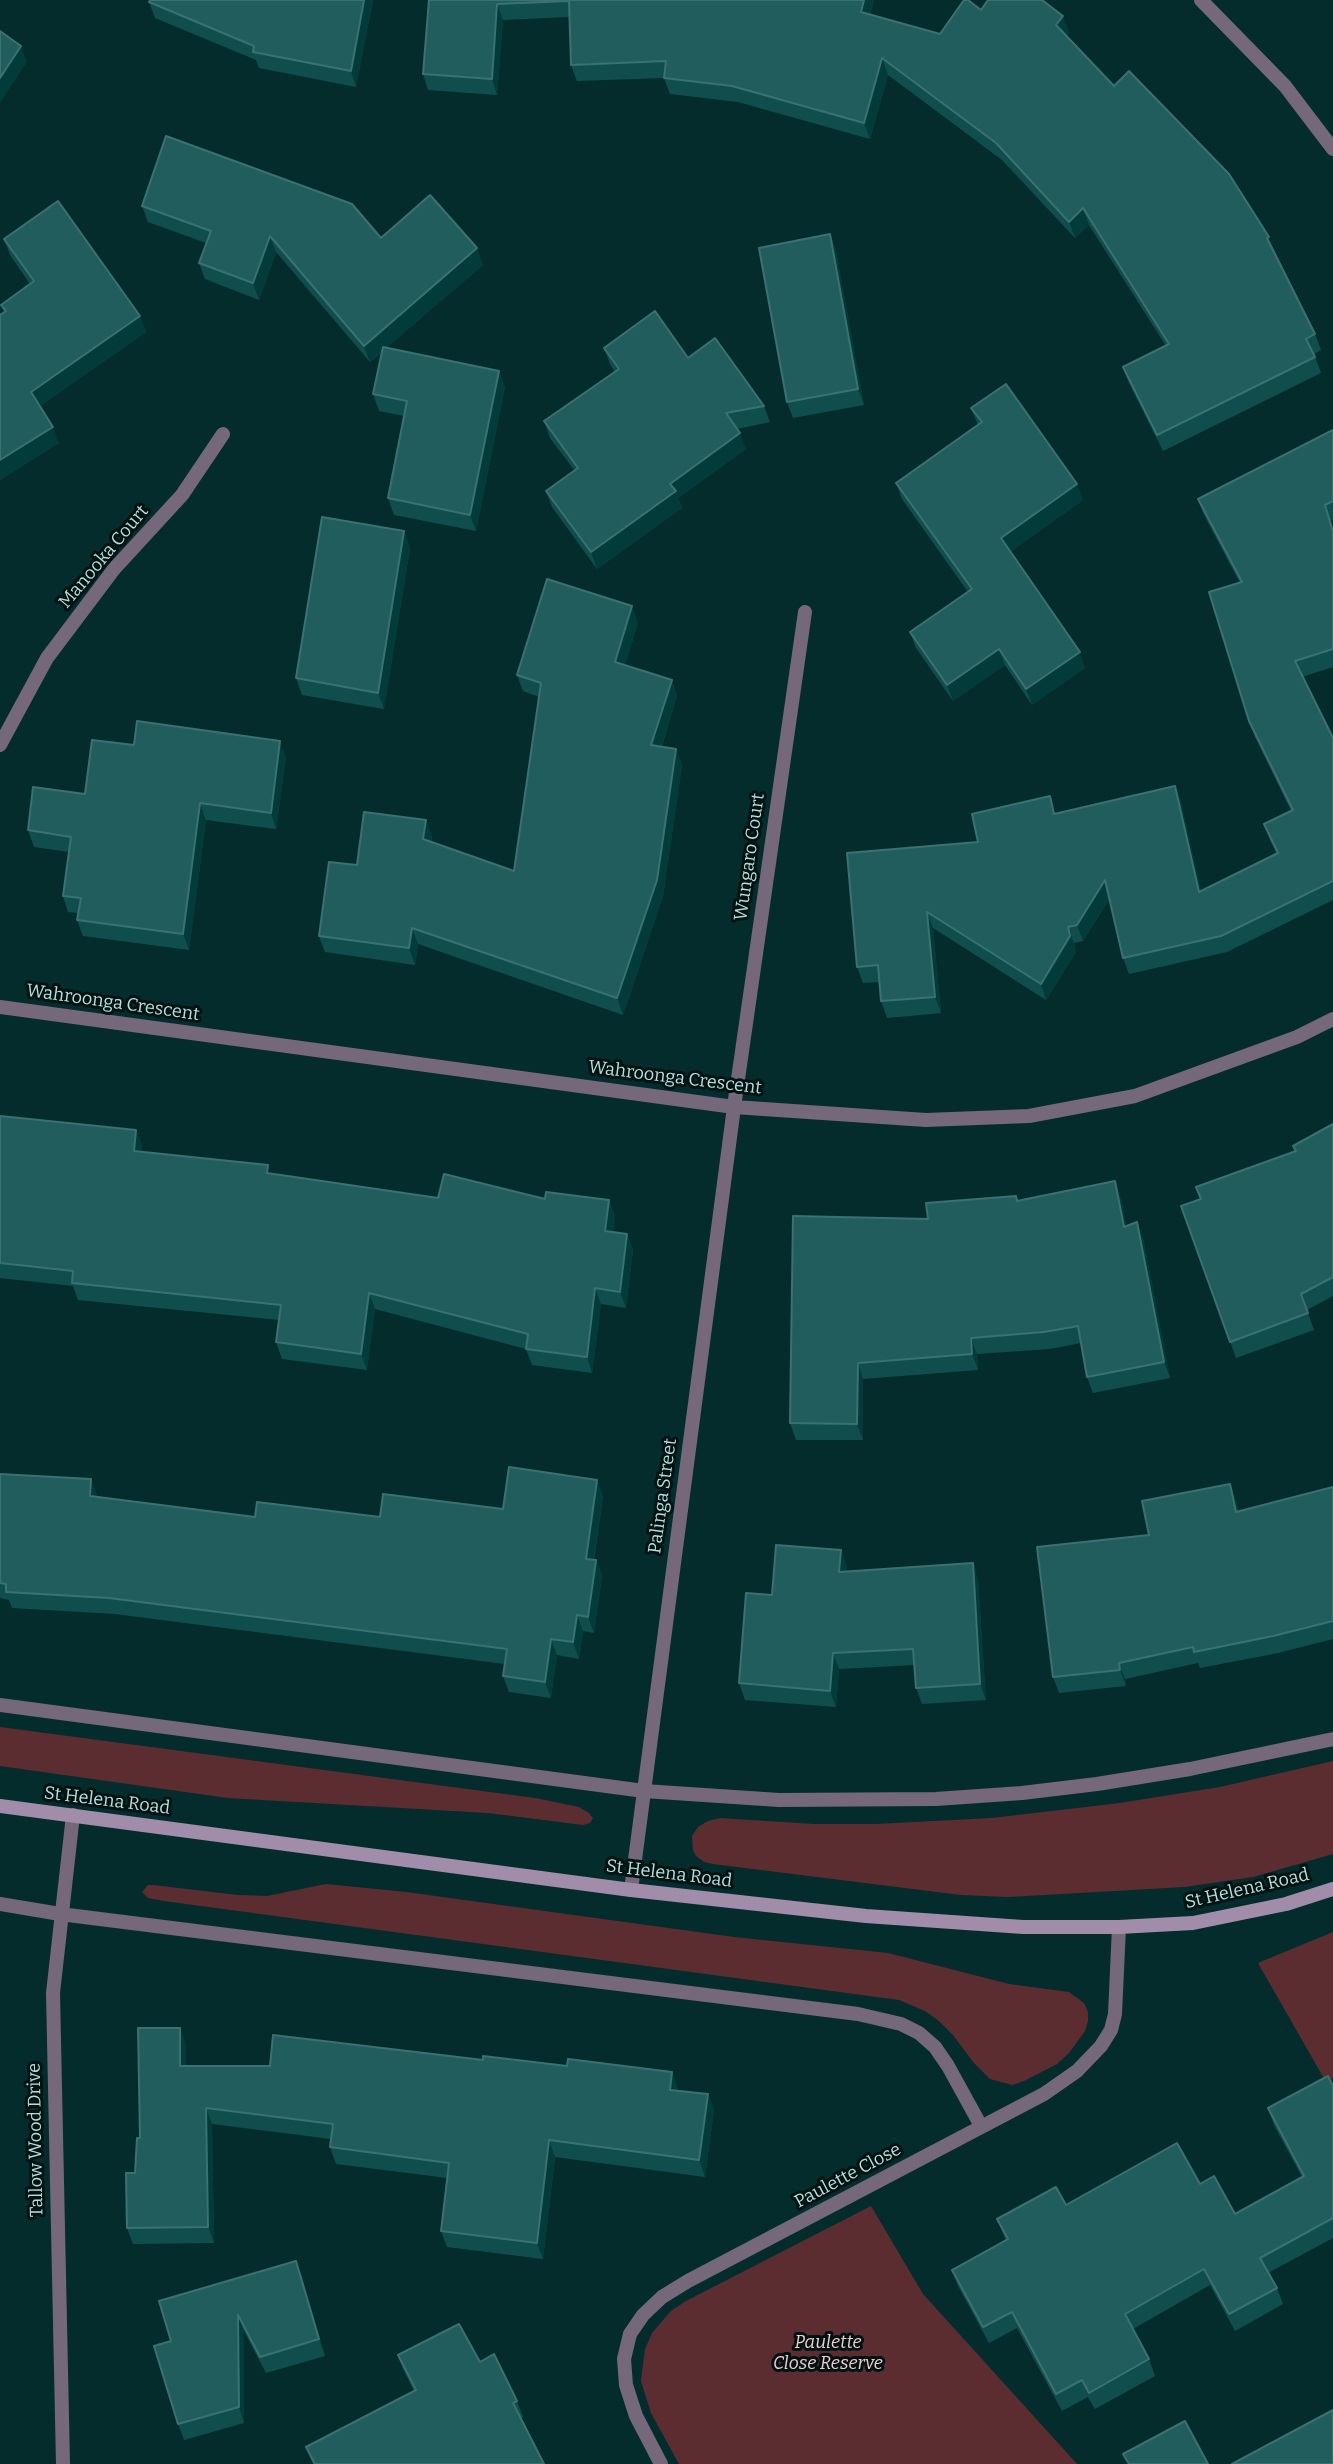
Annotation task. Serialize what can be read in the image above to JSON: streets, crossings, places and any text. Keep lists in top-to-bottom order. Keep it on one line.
{"streets":{"main road":["St Helena Road"],"street":["Manooka Court","Wungaro Court","Wahroonga Crescent","Palinga Street","Tallow Wood Drive","Paulette Close"]},"crossings":[["Wungaro Court","Wahroonga Crescent"],["Wungaro Court","Palinga Street"],["Wahroonga Crescent","Palinga Street"],["Palinga Street","St Helena Road"],["St Helena Road","Tallow Wood Drive"],["St Helena Road","Paulette Close"]],"parks":["Paulette Close Reserve"]}
